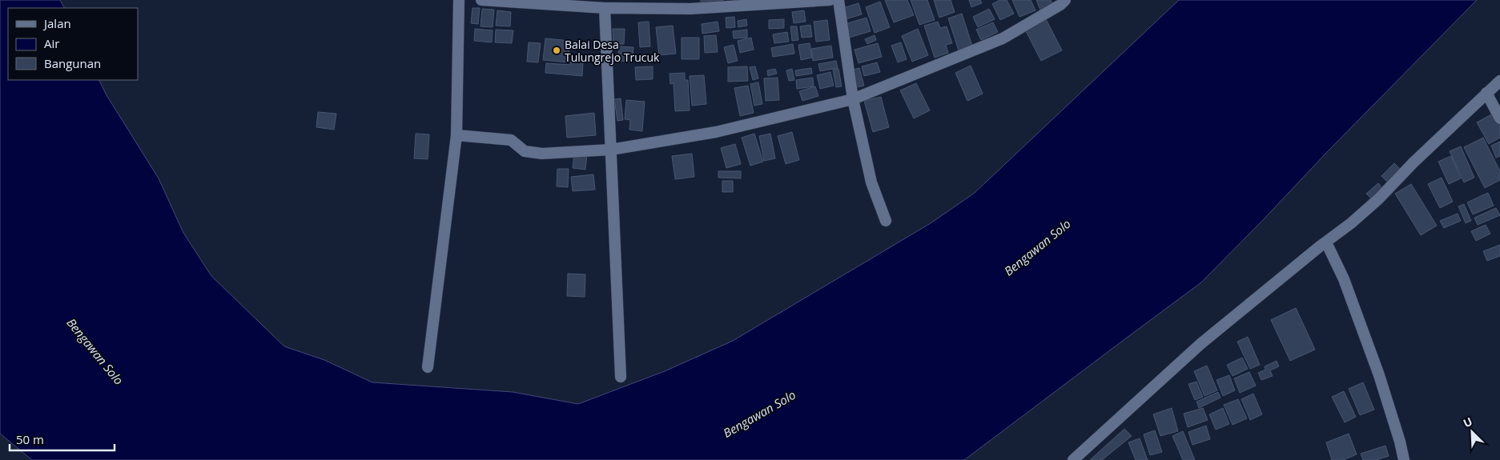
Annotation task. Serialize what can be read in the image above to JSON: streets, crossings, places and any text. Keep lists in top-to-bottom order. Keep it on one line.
{"water":["Bengawan Solo"],"places":["Balai Desa Tulungrejo Trucuk"],"legend":["Jalan","Air","Bangunan"],"scale_bar":"50 m","north":"top left"}
